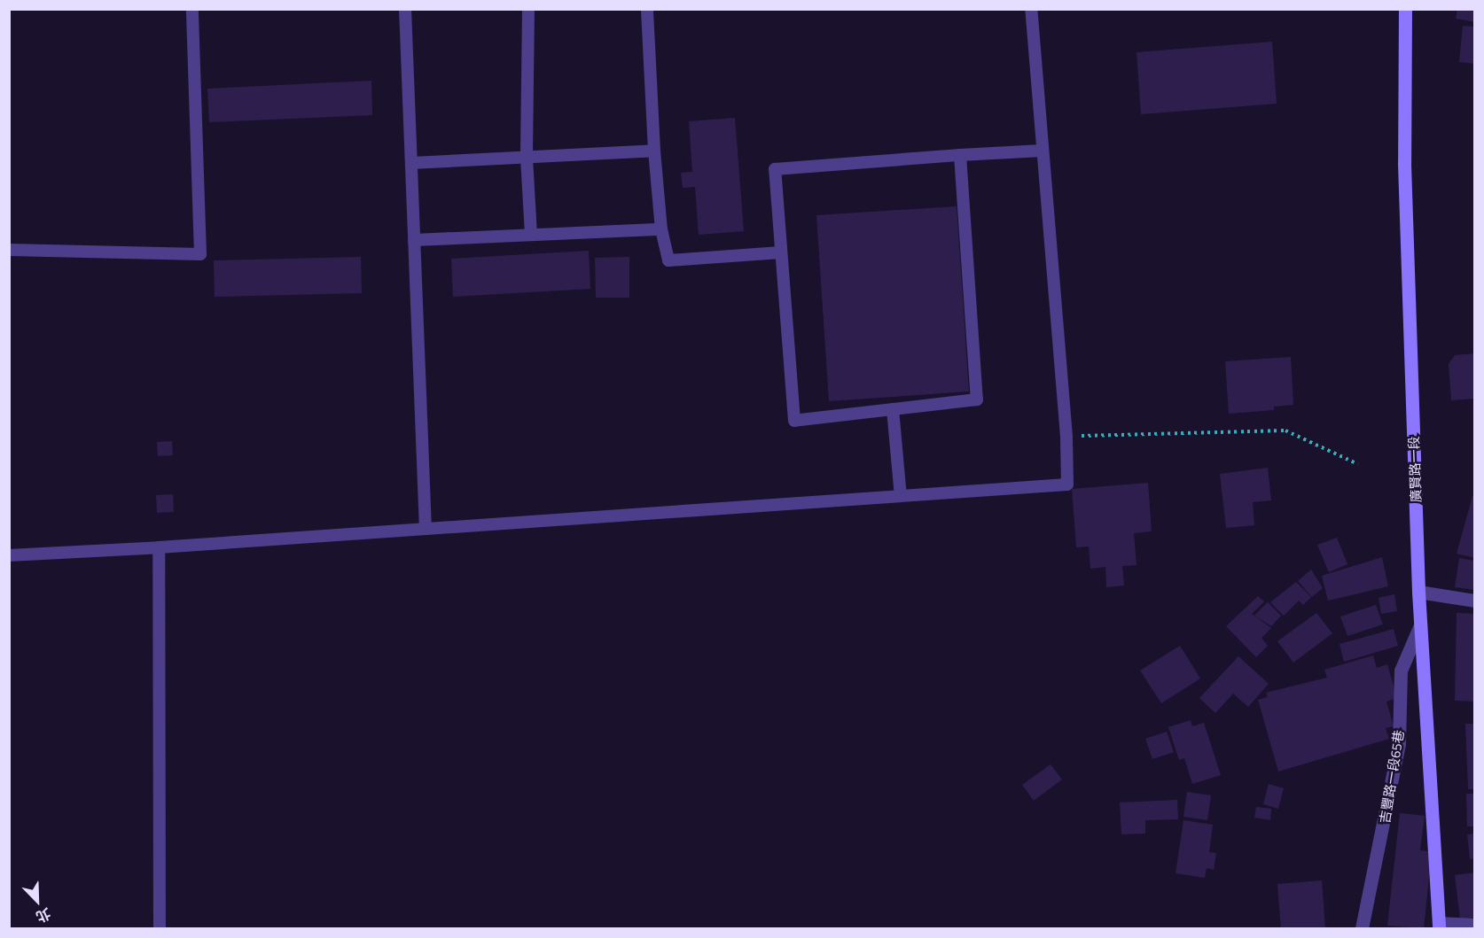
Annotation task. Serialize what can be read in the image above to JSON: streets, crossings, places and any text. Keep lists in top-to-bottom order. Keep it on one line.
{"streets":{"street":["廣賢路一段","吉豐路一段65巷"]},"crossings":[["廣賢路一段","吉豐路一段65巷"]],"north":"bottom right"}
